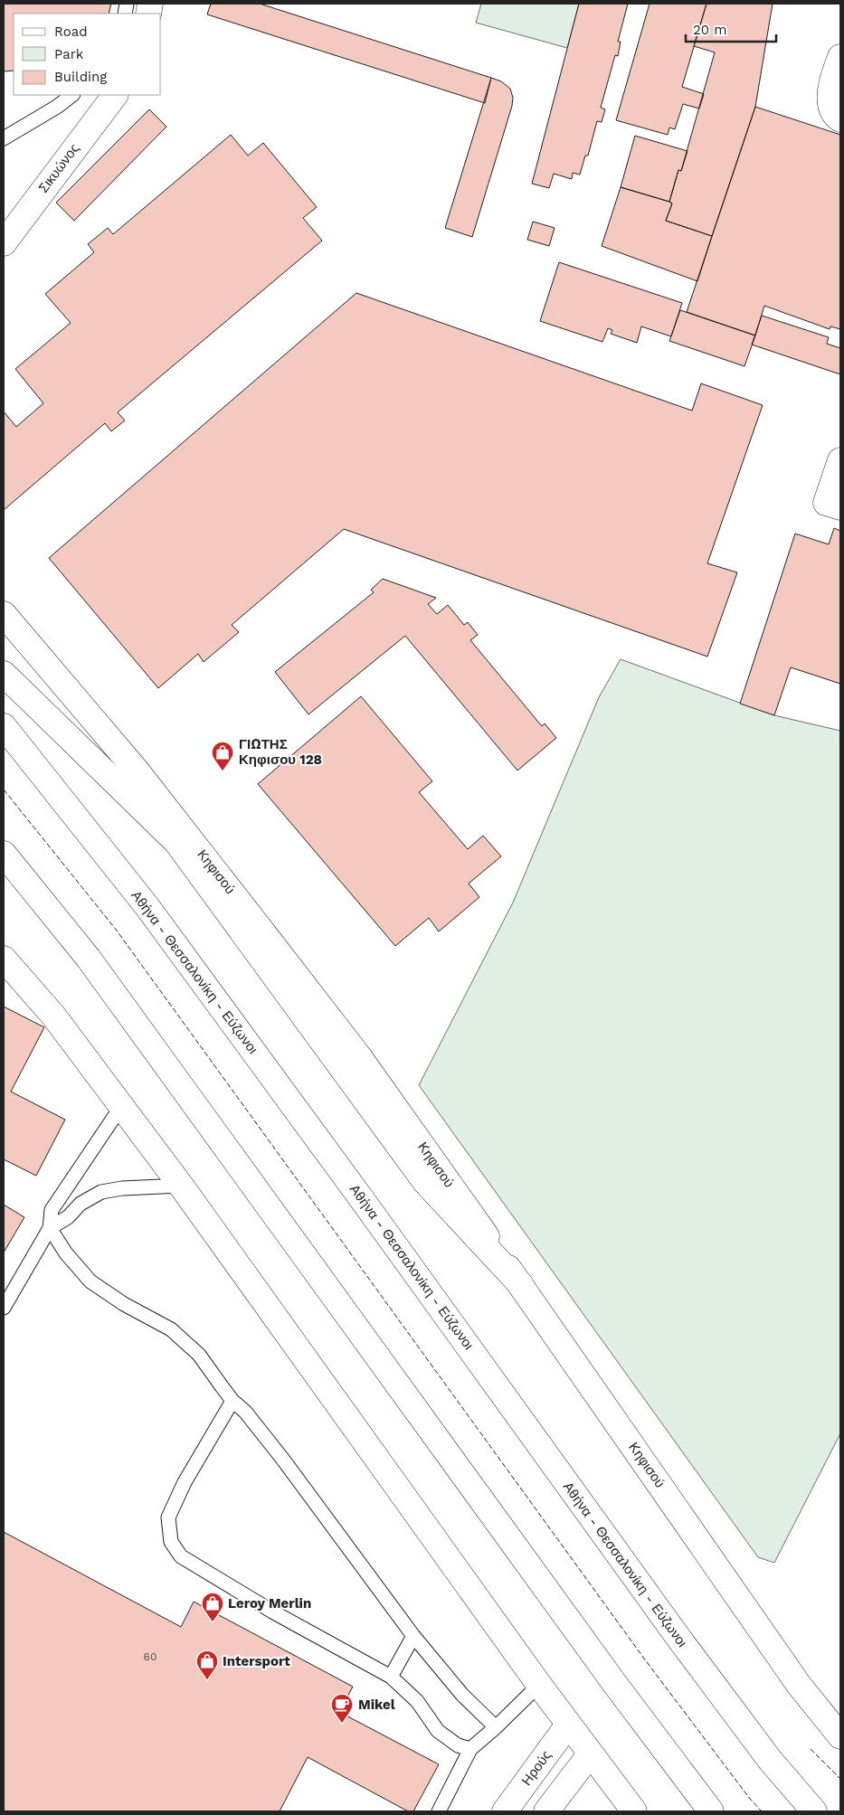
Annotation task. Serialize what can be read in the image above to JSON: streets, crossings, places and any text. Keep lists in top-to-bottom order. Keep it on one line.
{"streets":{"main road":["Σικυώνος","Κηφισού","Αθήνα - Θεσσαλονίκη - Εύζωνοι","Ηρούς"]},"places":{"shop":["ΓΙΩΤΗΣ Κηφισου 128","Leroy Merlin","Intersport"],"cafe":["Mikel"]},"house_numbers":["60"],"legend":["Road","Park","Building"],"scale_bar":"20 m"}
